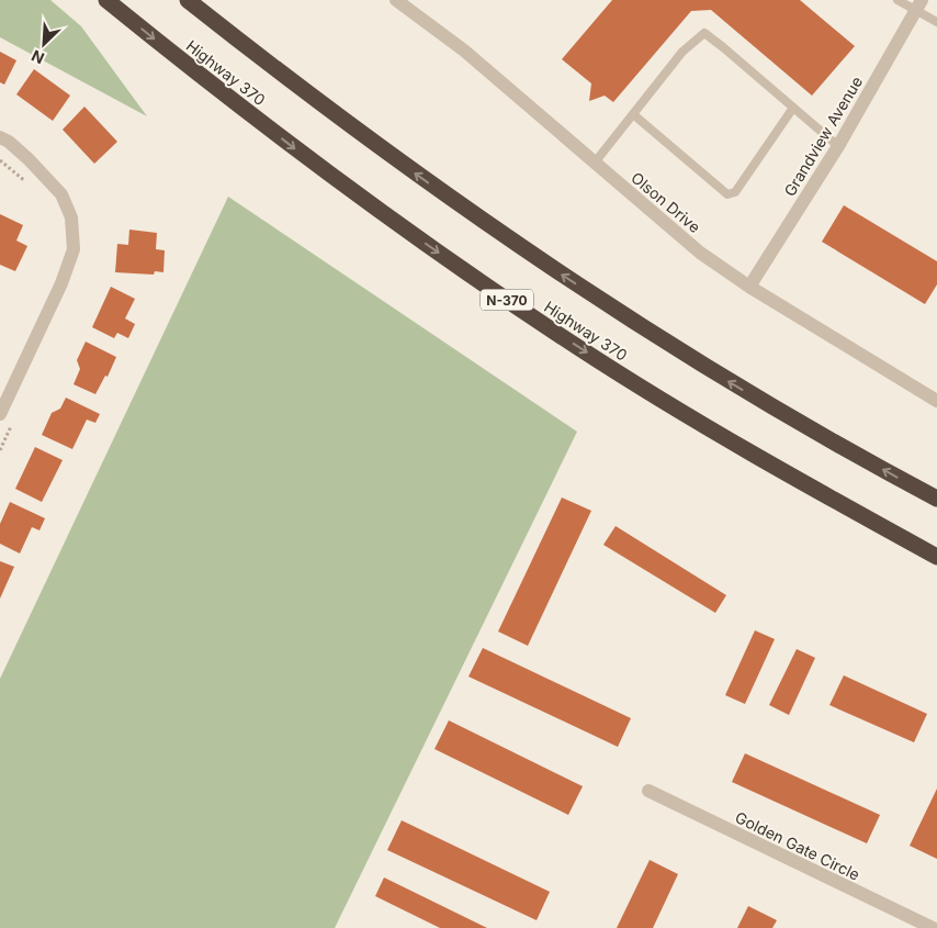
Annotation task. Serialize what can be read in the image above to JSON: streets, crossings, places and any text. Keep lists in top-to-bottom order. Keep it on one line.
{"streets":{"highway":["Highway 370","N-370"],"street":["Grandview Avenue","Olson Drive","Golden Gate Circle"]},"crossings":[["Grandview Avenue","Olson Drive"]],"north":"bottom left"}
